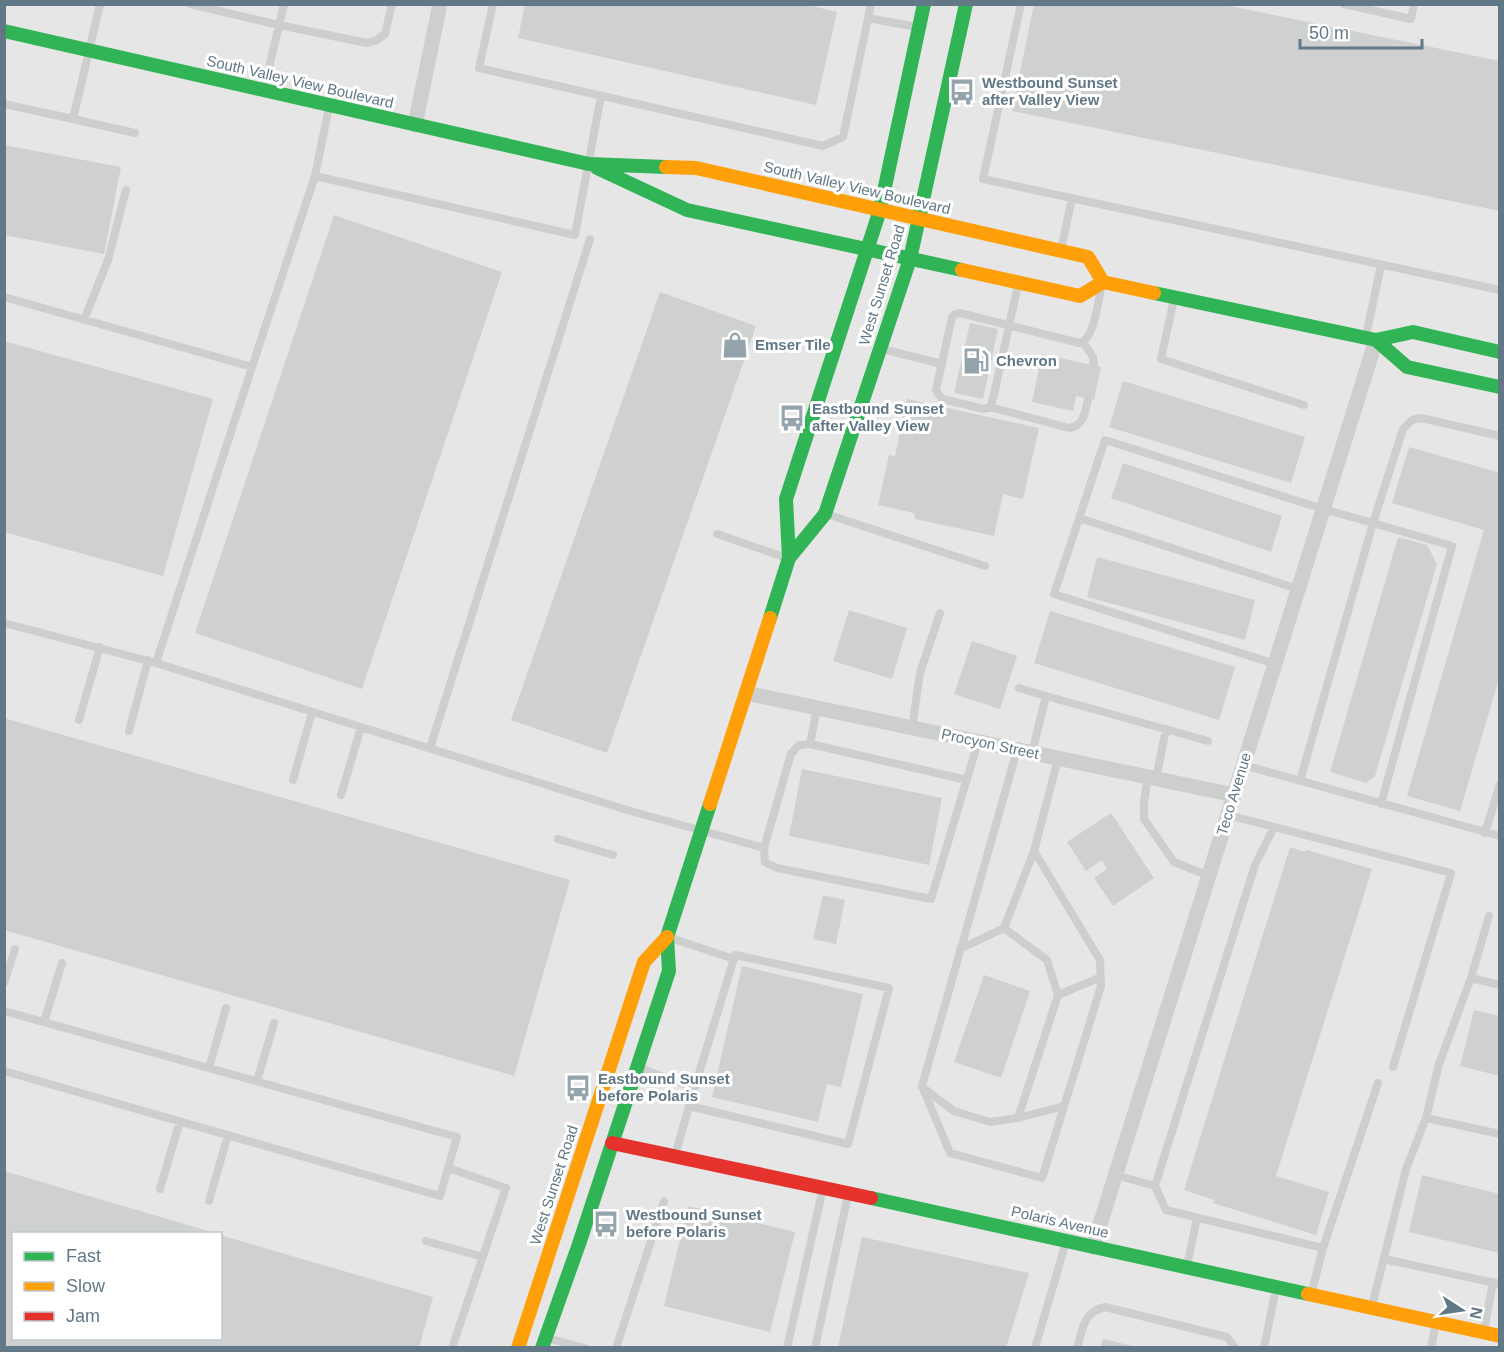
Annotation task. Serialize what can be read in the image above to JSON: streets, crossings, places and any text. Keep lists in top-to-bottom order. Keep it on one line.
{"streets":{"main road":["South Valley View Boulevard","West Sunset Road","Polaris Avenue"],"street":["Procyon Street","Teco Avenue"]},"crossings":[["South Valley View Boulevard","West Sunset Road"],["West Sunset Road","Procyon Street"],["West Sunset Road","Polaris Avenue"],["Procyon Street","Teco Avenue"],["Teco Avenue","Polaris Avenue"]],"places":{"bus stop":["Westbound Sunset after Valley View","Eastbound Sunset after Valley View","Eastbound Sunset before Polaris","Westbound Sunset before Polaris"],"shop":["Emser Tile"],"fuel station":["Chevron"]},"legend":["Fast","Slow","Jam"],"scale_bar":"50 m","north":"right"}
